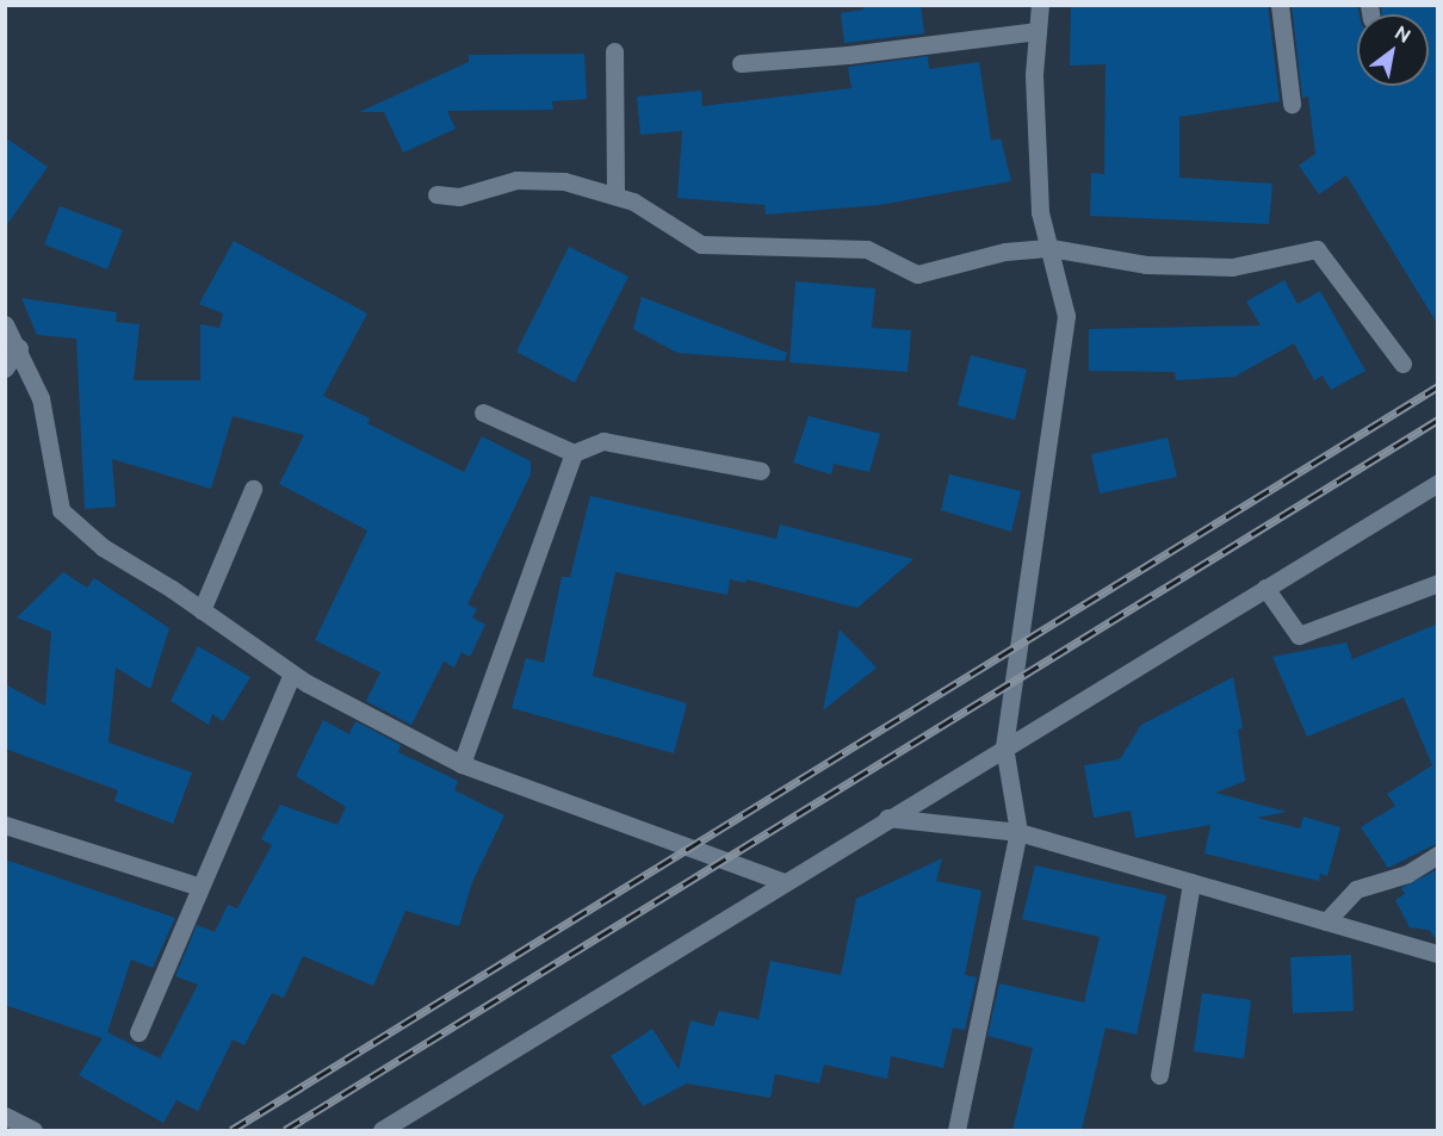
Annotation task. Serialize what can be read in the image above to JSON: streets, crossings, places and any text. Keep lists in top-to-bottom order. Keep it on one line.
{"north":"top right"}
